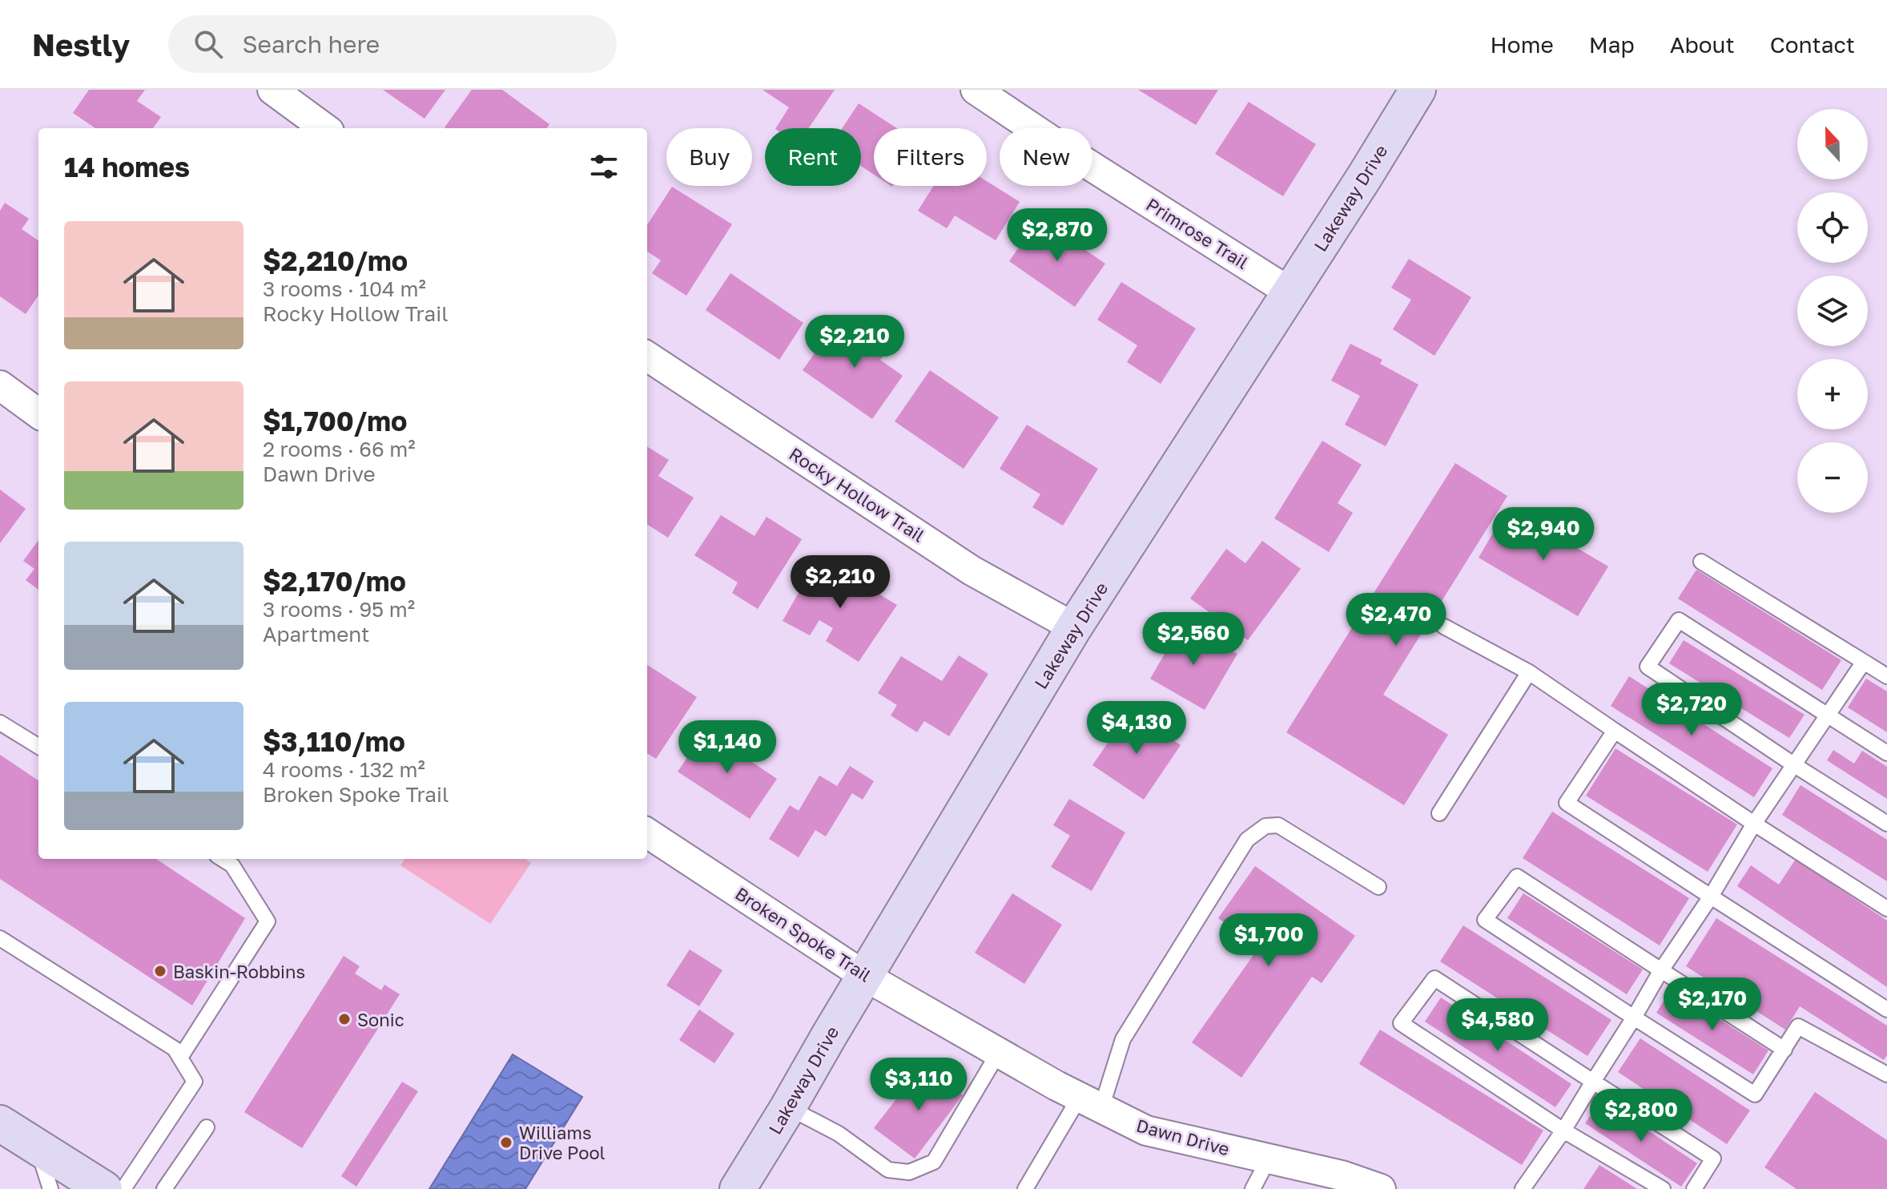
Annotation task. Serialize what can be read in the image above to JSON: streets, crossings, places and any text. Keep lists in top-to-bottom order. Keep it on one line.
{"streets":{"main road":["Lakeway Drive"],"street":["Primrose Trail","Rocky Hollow Trail","Broken Spoke Trail","Dawn Drive"]},"crossings":[["Lakeway Drive","Primrose Trail"],["Lakeway Drive","Rocky Hollow Trail"],["Lakeway Drive","Broken Spoke Trail"],["Broken Spoke Trail","Dawn Drive"]],"places":["Baskin-Robbins","Sonic","Williams Drive Pool"],"north":"top","page":{"header":"Nestly","search":"Search here","nav":["Home","Map","About","Contact"],"map_buttons":["+","−"],"chip":["Buy","Rent","Filters","New"],"heading":"14 homes","list":[{"name":"$2,210/mo","note":"3 rooms · 104 m² · Rocky Hollow Trail"},{"name":"$1,700/mo","note":"2 rooms · 66 m² · Dawn Drive"},{"name":"$2,170/mo","note":"3 rooms · 95 m² · Apartment"},{"name":"$3,110/mo","note":"4 rooms · 132 m² · Broken Spoke Trail"}],"price":["$2,870","$2,210","$2,940","$2,210","$2,470","$2,560","$2,720","$4,130","$1,140","$1,700","$2,170","$4,580","$3,110","$2,800"]}}
